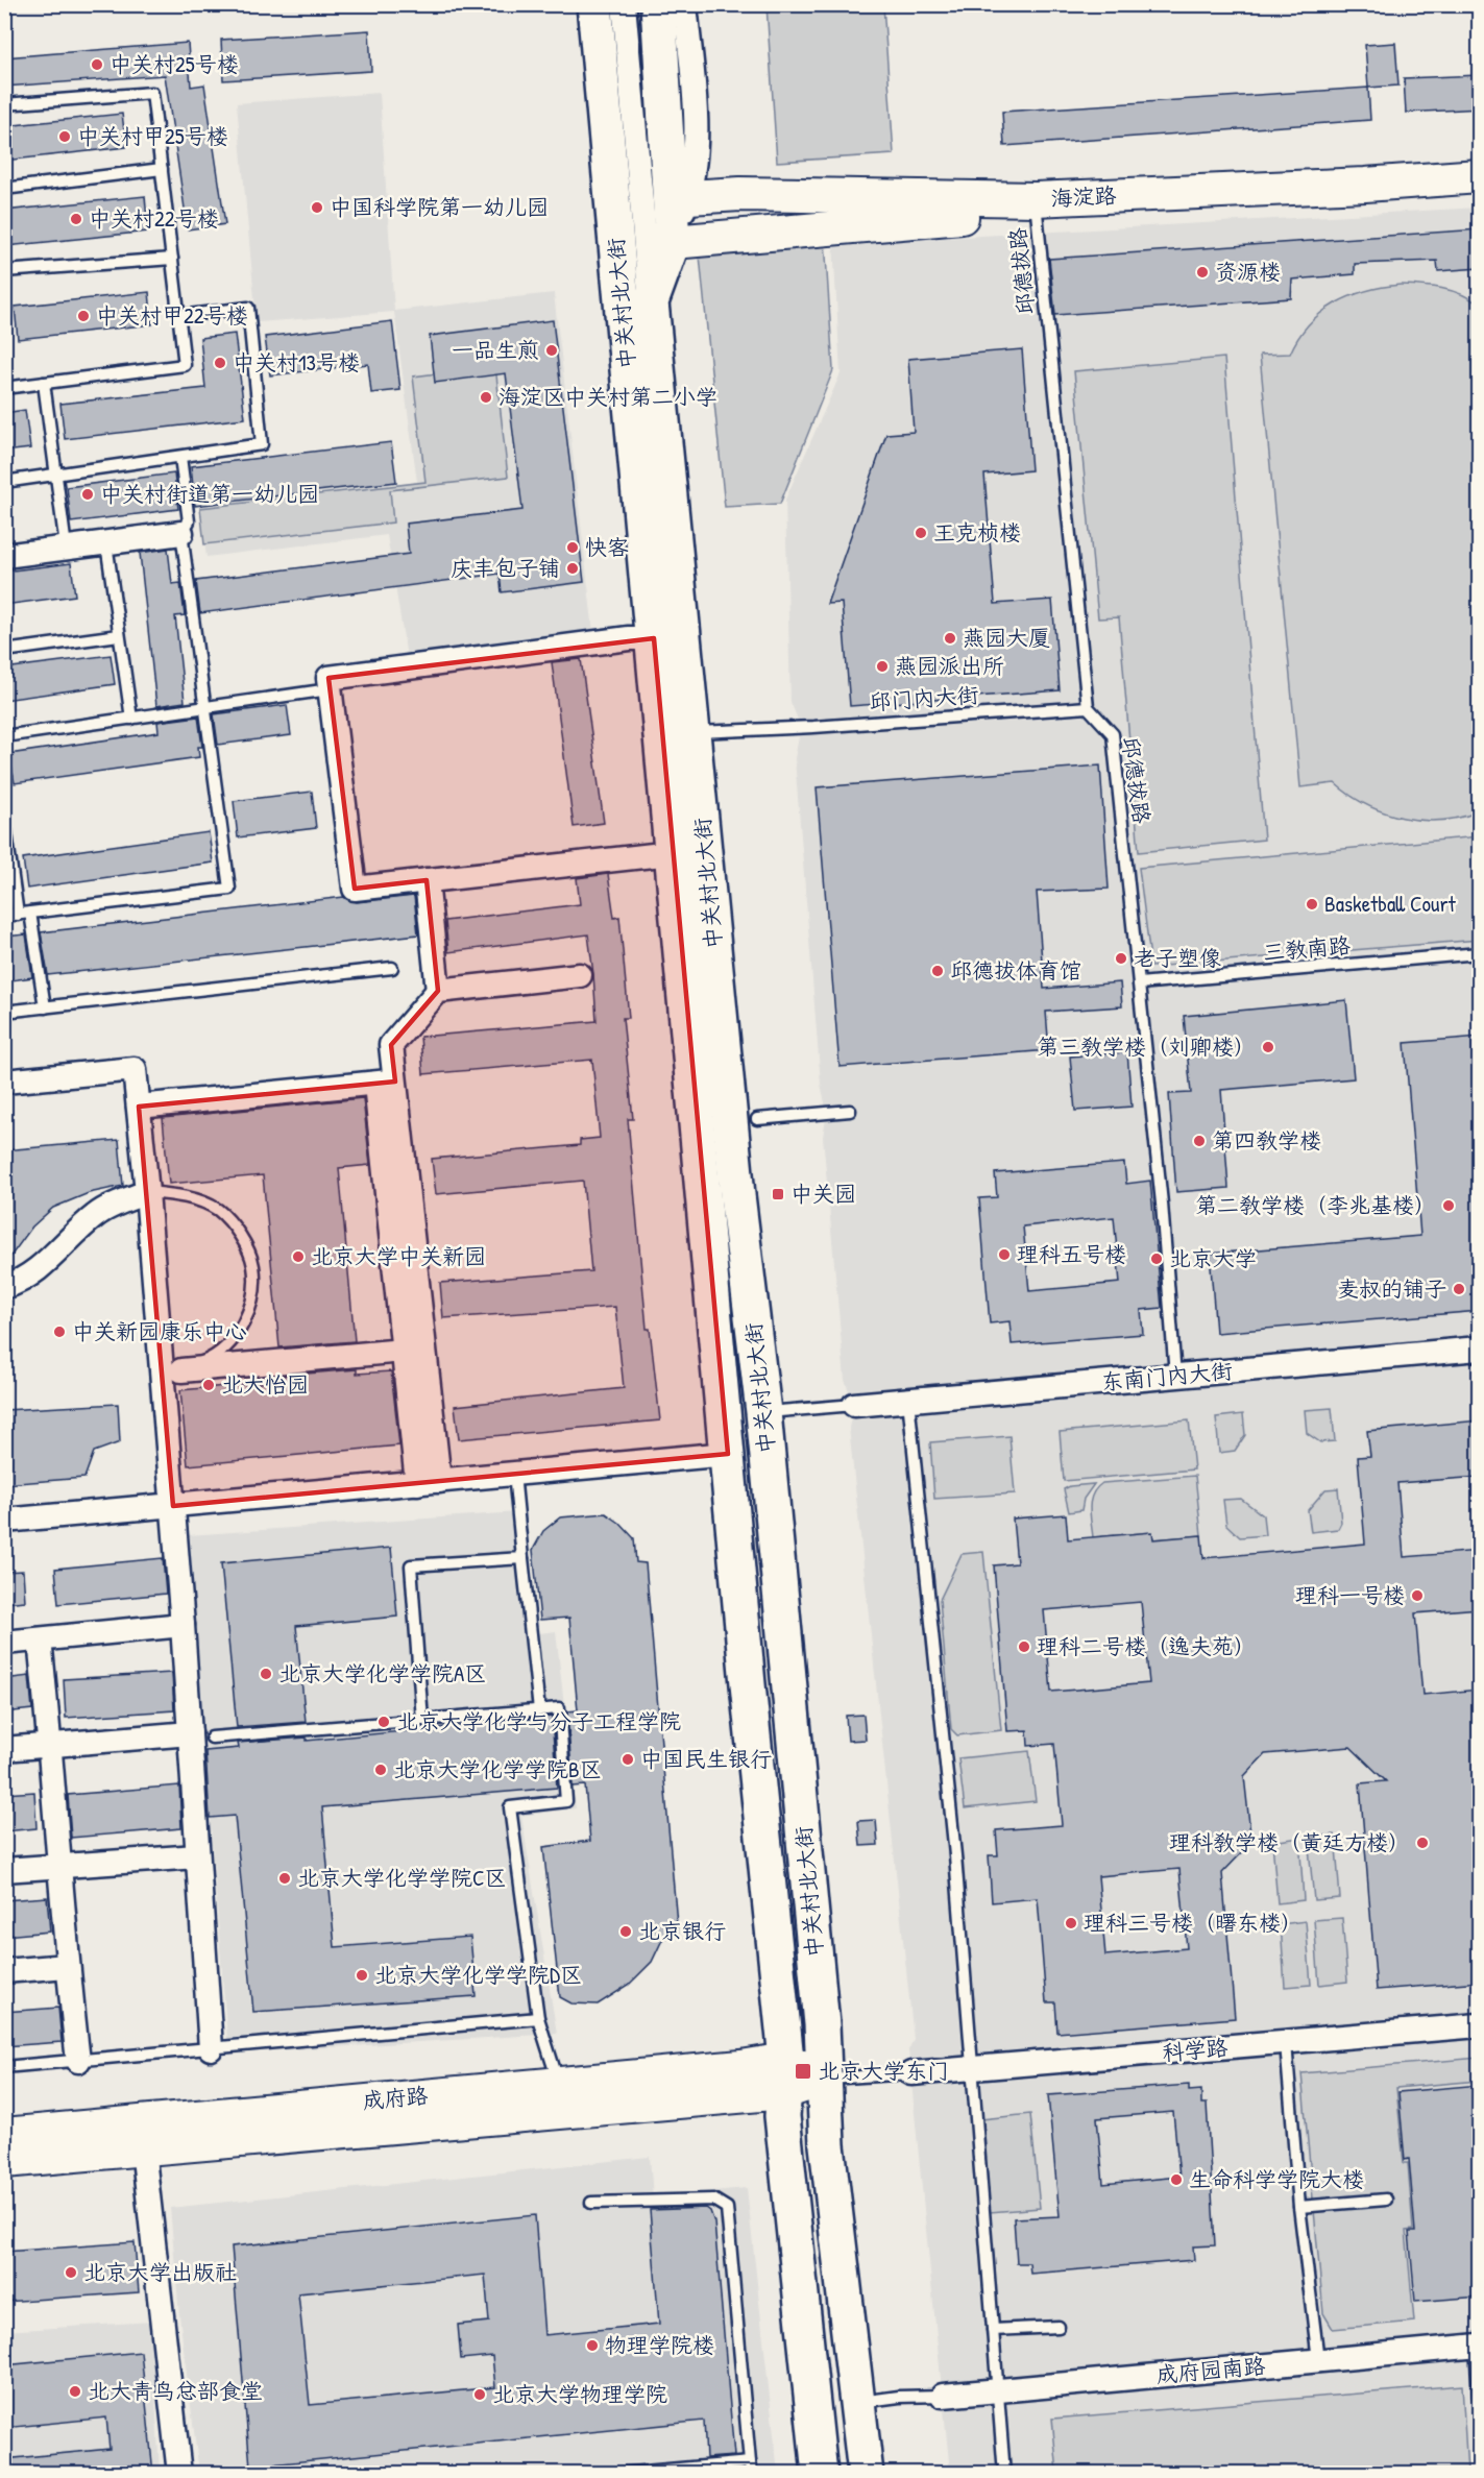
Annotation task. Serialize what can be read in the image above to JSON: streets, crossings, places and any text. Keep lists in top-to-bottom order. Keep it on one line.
{"streets":{"main road":["海淀路","中关村北大街","成府路"],"street":["东南门内大街","科学路","成府园南路"],"lane":["邱德拔路","邱门内大街","三教南路"]},"crossings":[["海淀路","邱德拔路"],["海淀路","中关村北大街"],["邱德拔路","邱门内大街"],["邱德拔路","三教南路"],["邱德拔路","东南门内大街"],["中关村北大街","邱门内大街"],["中关村北大街","成府路"]],"places":{"other":["中关村25号楼","中关村甲25号楼","中国科学院第一幼儿园","中关村22号楼","资源楼","中关村甲22号楼","一品生煎","中关村13号楼","海淀区中关村第二小学","中关村街道第一幼儿园","王克桢楼","快客","庆丰包子铺","燕园大厦","燕园派出所","Basketball Court","老子塑像","邱德拔体育馆","第三教学楼（刘卿楼）","第四教学楼","第二教学楼（李兆基楼）","理科五号楼","北京大学中关新园","北京大学","麦叔的铺子","中关新园康乐中心","北大怡园","理科一号楼","理科二号楼（逸夫苑）","北京大学化学学院A区","北京大学化学与分子工程学院","中国民生银行","北京大学化学学院B区","理科教学楼（黄廷方楼）","北京大学化学学院C区","理科三号楼（曙东楼）","北京银行","北京大学化学学院D区","生命科学学院大楼","北京大学出版社","物理学院楼","北大青鸟总部食堂","北京大学物理学院"],"transit":["中关园","北京大学东门"]}}
